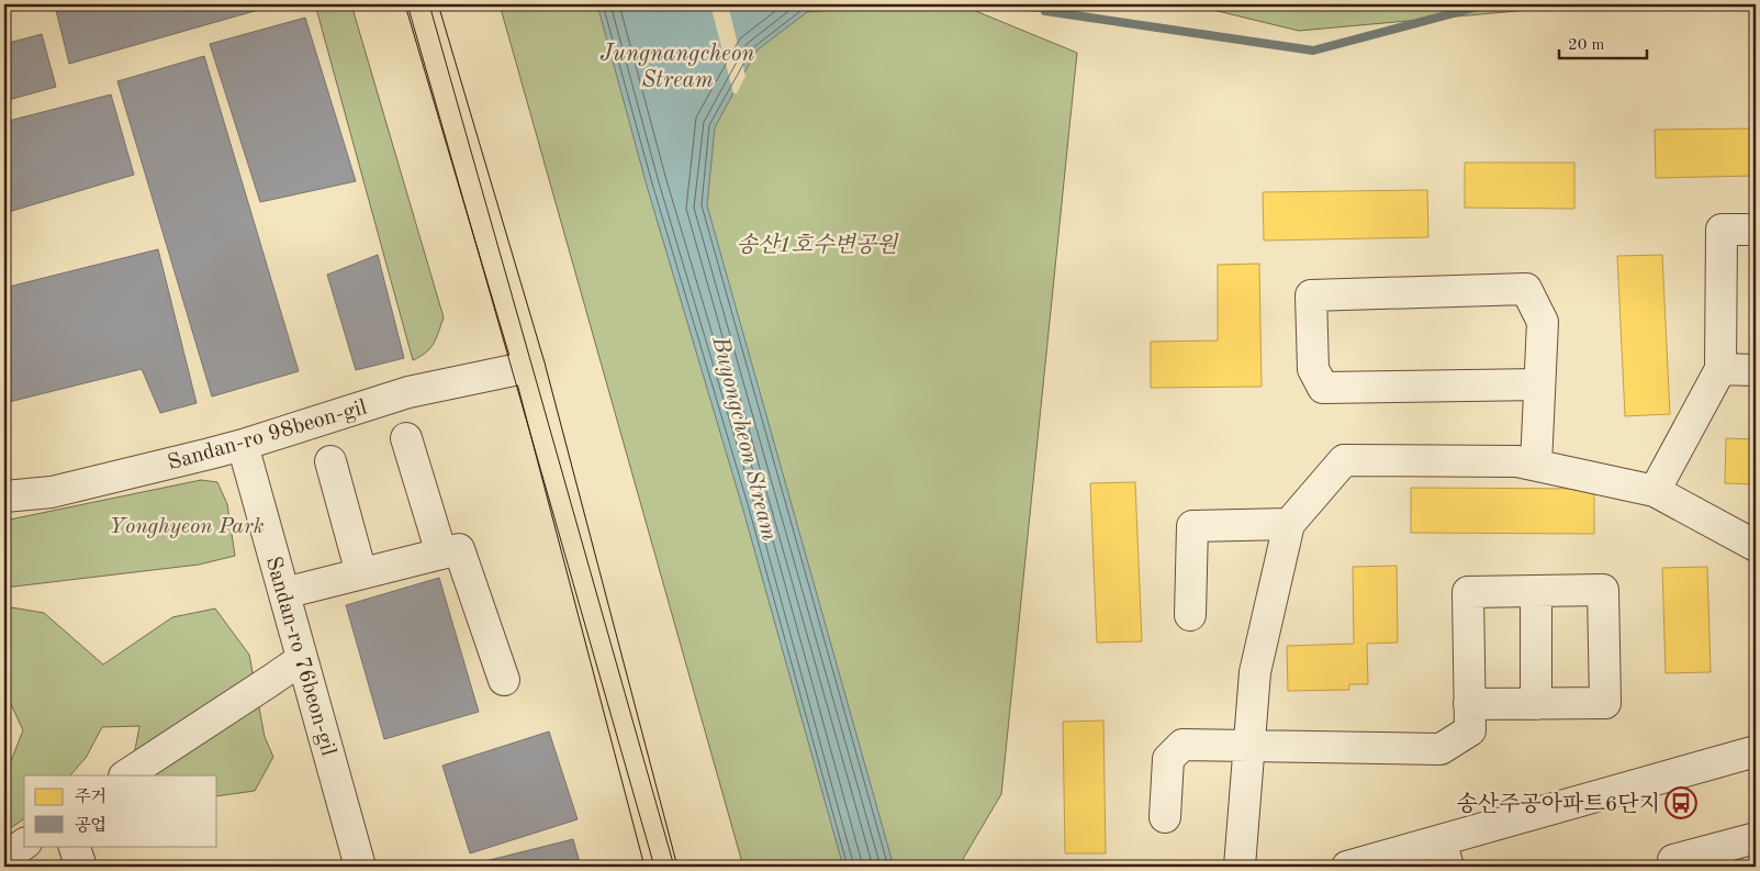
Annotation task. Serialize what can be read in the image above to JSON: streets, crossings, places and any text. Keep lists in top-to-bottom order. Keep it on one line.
{"streets":{"street":["Sandan-ro 98beon-gil","Sandan-ro 76beon-gil"]},"crossings":[["Sandan-ro 98beon-gil","Sandan-ro 76beon-gil"]],"water":["Jungnangcheon Stream","Buyongcheon Stream"],"parks":["송산1호수변공원","Yonghyeon Park"],"places":{"bus stop":["송산주공아파트6단지"]},"legend":["주거","공업"],"scale_bar":"20 m"}
